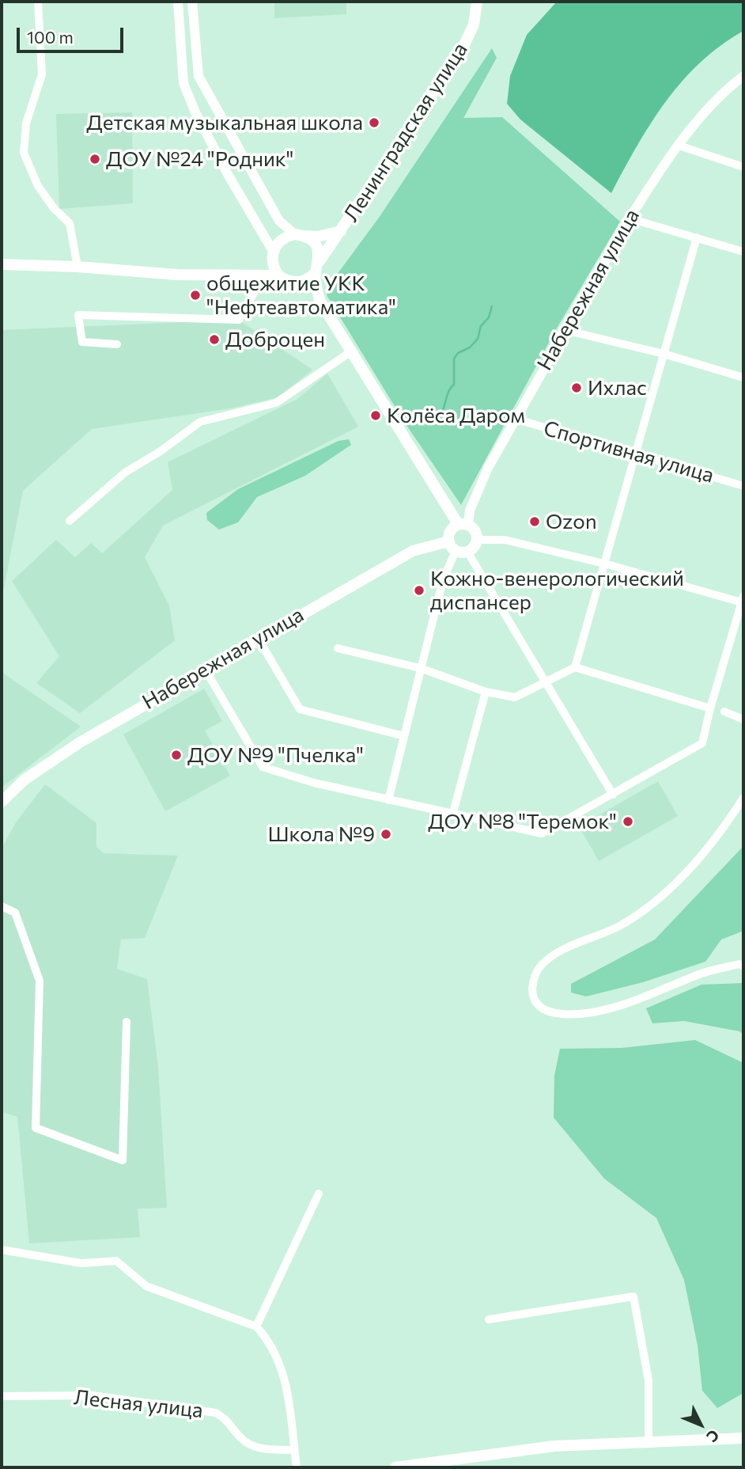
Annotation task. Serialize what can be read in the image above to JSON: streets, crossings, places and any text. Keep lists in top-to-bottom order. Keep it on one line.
{"streets":{"main road":["Ленинградская улица","Набережная улица"],"street":["Спортивная улица","Лесная улица"]},"crossings":[["Набережная улица","Спортивная улица"]],"places":["Детская музыкальная школа","ДОУ №24 \"Родник\"","общежитие УКК \"Нефтеавтоматика\"","Доброцен","Ихлас","Колёса Даром","Ozon","Кожно-венерологический диспансер","ДОУ №9 \"Пчелка\"","ДОУ №8 \"Теремок\"","Школа №9"],"scale_bar":"100 m","north":"bottom right"}
